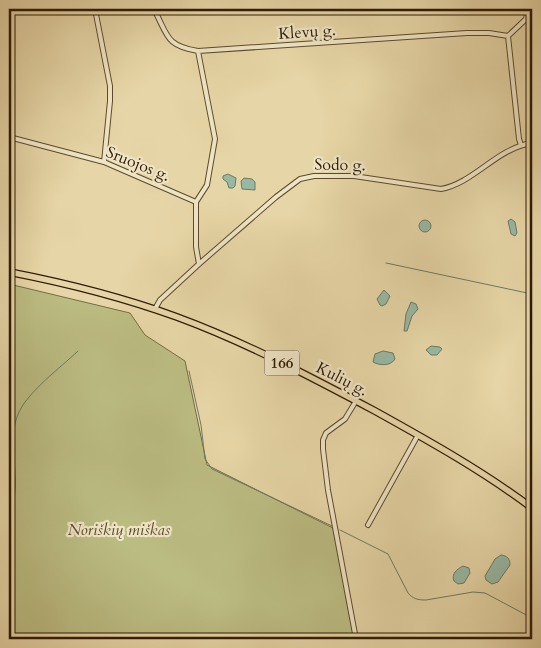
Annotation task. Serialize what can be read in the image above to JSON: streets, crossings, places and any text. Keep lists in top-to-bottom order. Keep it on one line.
{"streets":{"main road":["166","Kulių g."],"street":["Klevų g.","Sruojos g.","Sodo g."]},"crossings":[["Sodo g.","Kulių g."]],"parks":["Noriškių miškas"]}
